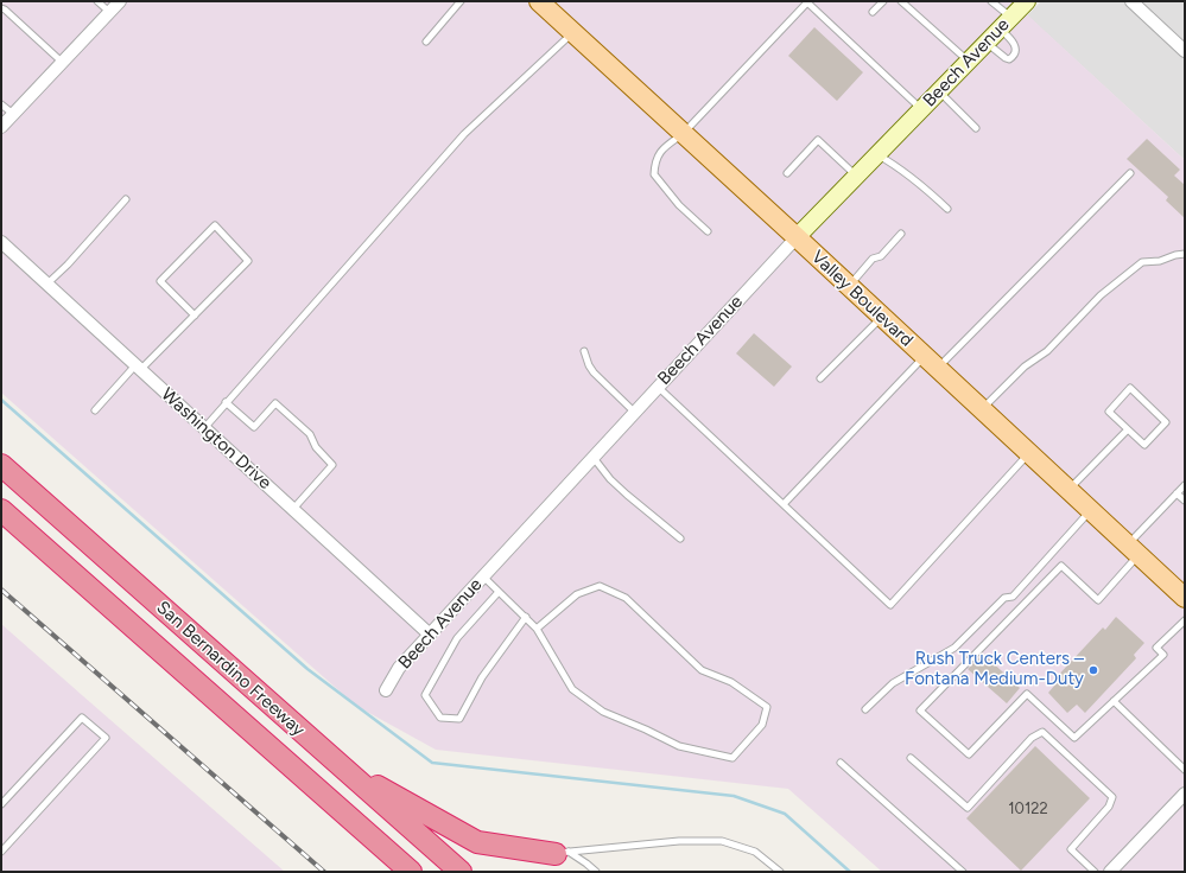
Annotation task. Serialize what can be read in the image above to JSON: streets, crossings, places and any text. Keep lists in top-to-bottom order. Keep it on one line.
{"streets":{"highway":["San Bernardino Freeway"],"main road":["Beech Avenue","Valley Boulevard"],"street":["Washington Drive"]},"crossings":[["Beech Avenue","Valley Boulevard"],["Beech Avenue","Washington Drive"]],"places":["Rush Truck Centers – Fontana Medium-Duty"],"house_numbers":["10122"]}
